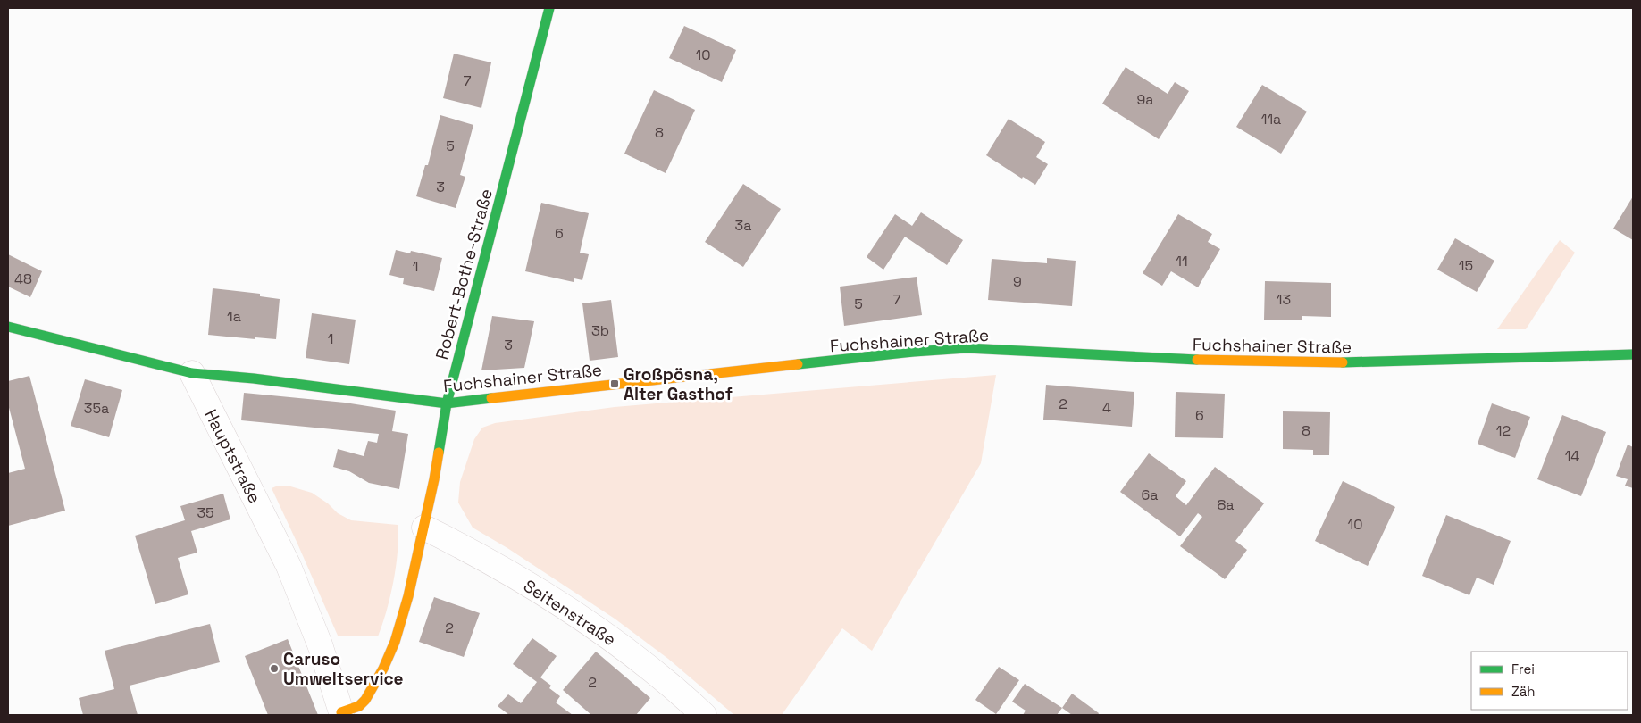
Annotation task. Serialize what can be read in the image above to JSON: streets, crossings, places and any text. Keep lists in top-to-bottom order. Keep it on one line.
{"streets":{"street":["Robert-Bothe-Straße","Fuchshainer Straße","Hauptstraße","Seitenstraße"]},"crossings":[["Robert-Bothe-Straße","Fuchshainer Straße"],["Robert-Bothe-Straße","Hauptstraße"],["Robert-Bothe-Straße","Seitenstraße"],["Fuchshainer Straße","Hauptstraße"]],"places":{"transit":["Großpösna, Alter Gasthof"],"other":["Caruso Umweltservice"]},"house_numbers":["10","7","9a","11a","8","5","3","3a","6","11","15","1","48","9","7","13","5","1a","3b","1","3","2","4","35a","6","8","12","14","6a","8a","35","10","2","2"],"legend":["Frei","Zäh"]}
